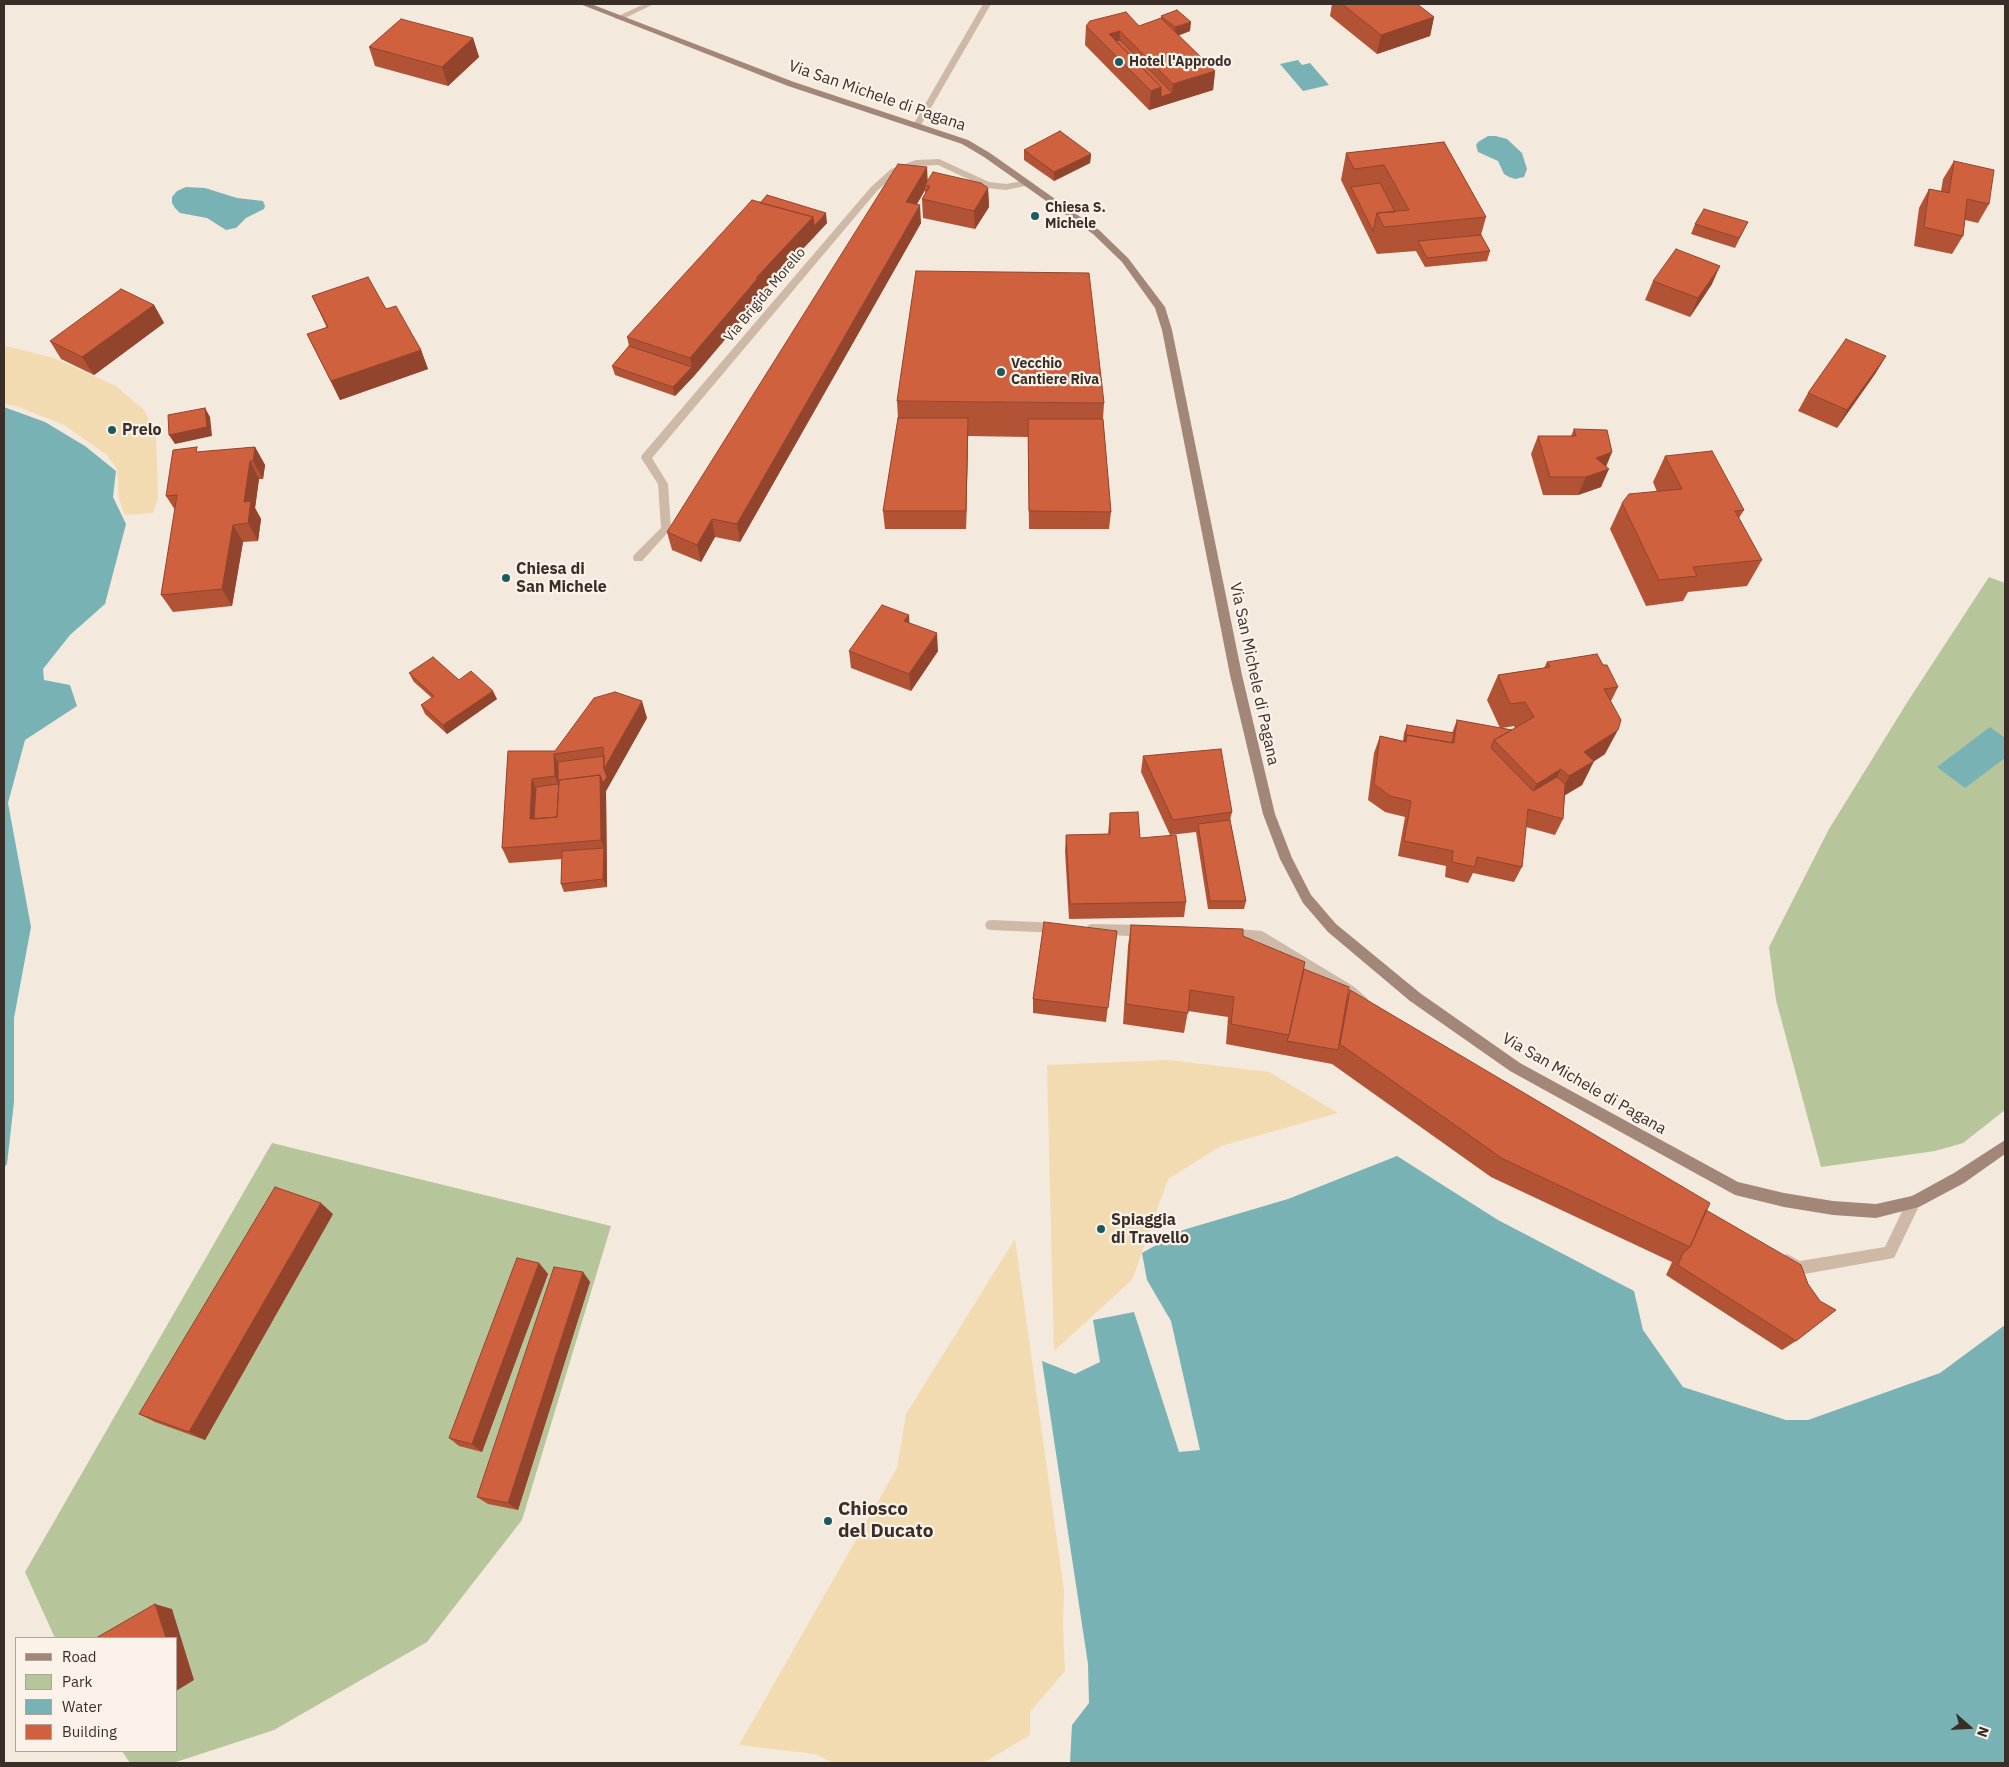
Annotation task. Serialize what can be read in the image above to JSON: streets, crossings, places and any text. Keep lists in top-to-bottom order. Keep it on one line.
{"streets":{"main road":["Via San Michele di Pagana"],"street":["Via Brigida Morello"]},"crossings":[["Via San Michele di Pagana","Via Brigida Morello"]],"places":["Hotel l'Approdo","Chiesa S. Michele","Vecchio Cantiere Riva","Prelo","Chiesa di San Michele","Spiaggia di Travello","Chiosco del Ducato"],"legend":["Road","Park","Water","Building"],"north":"right"}
